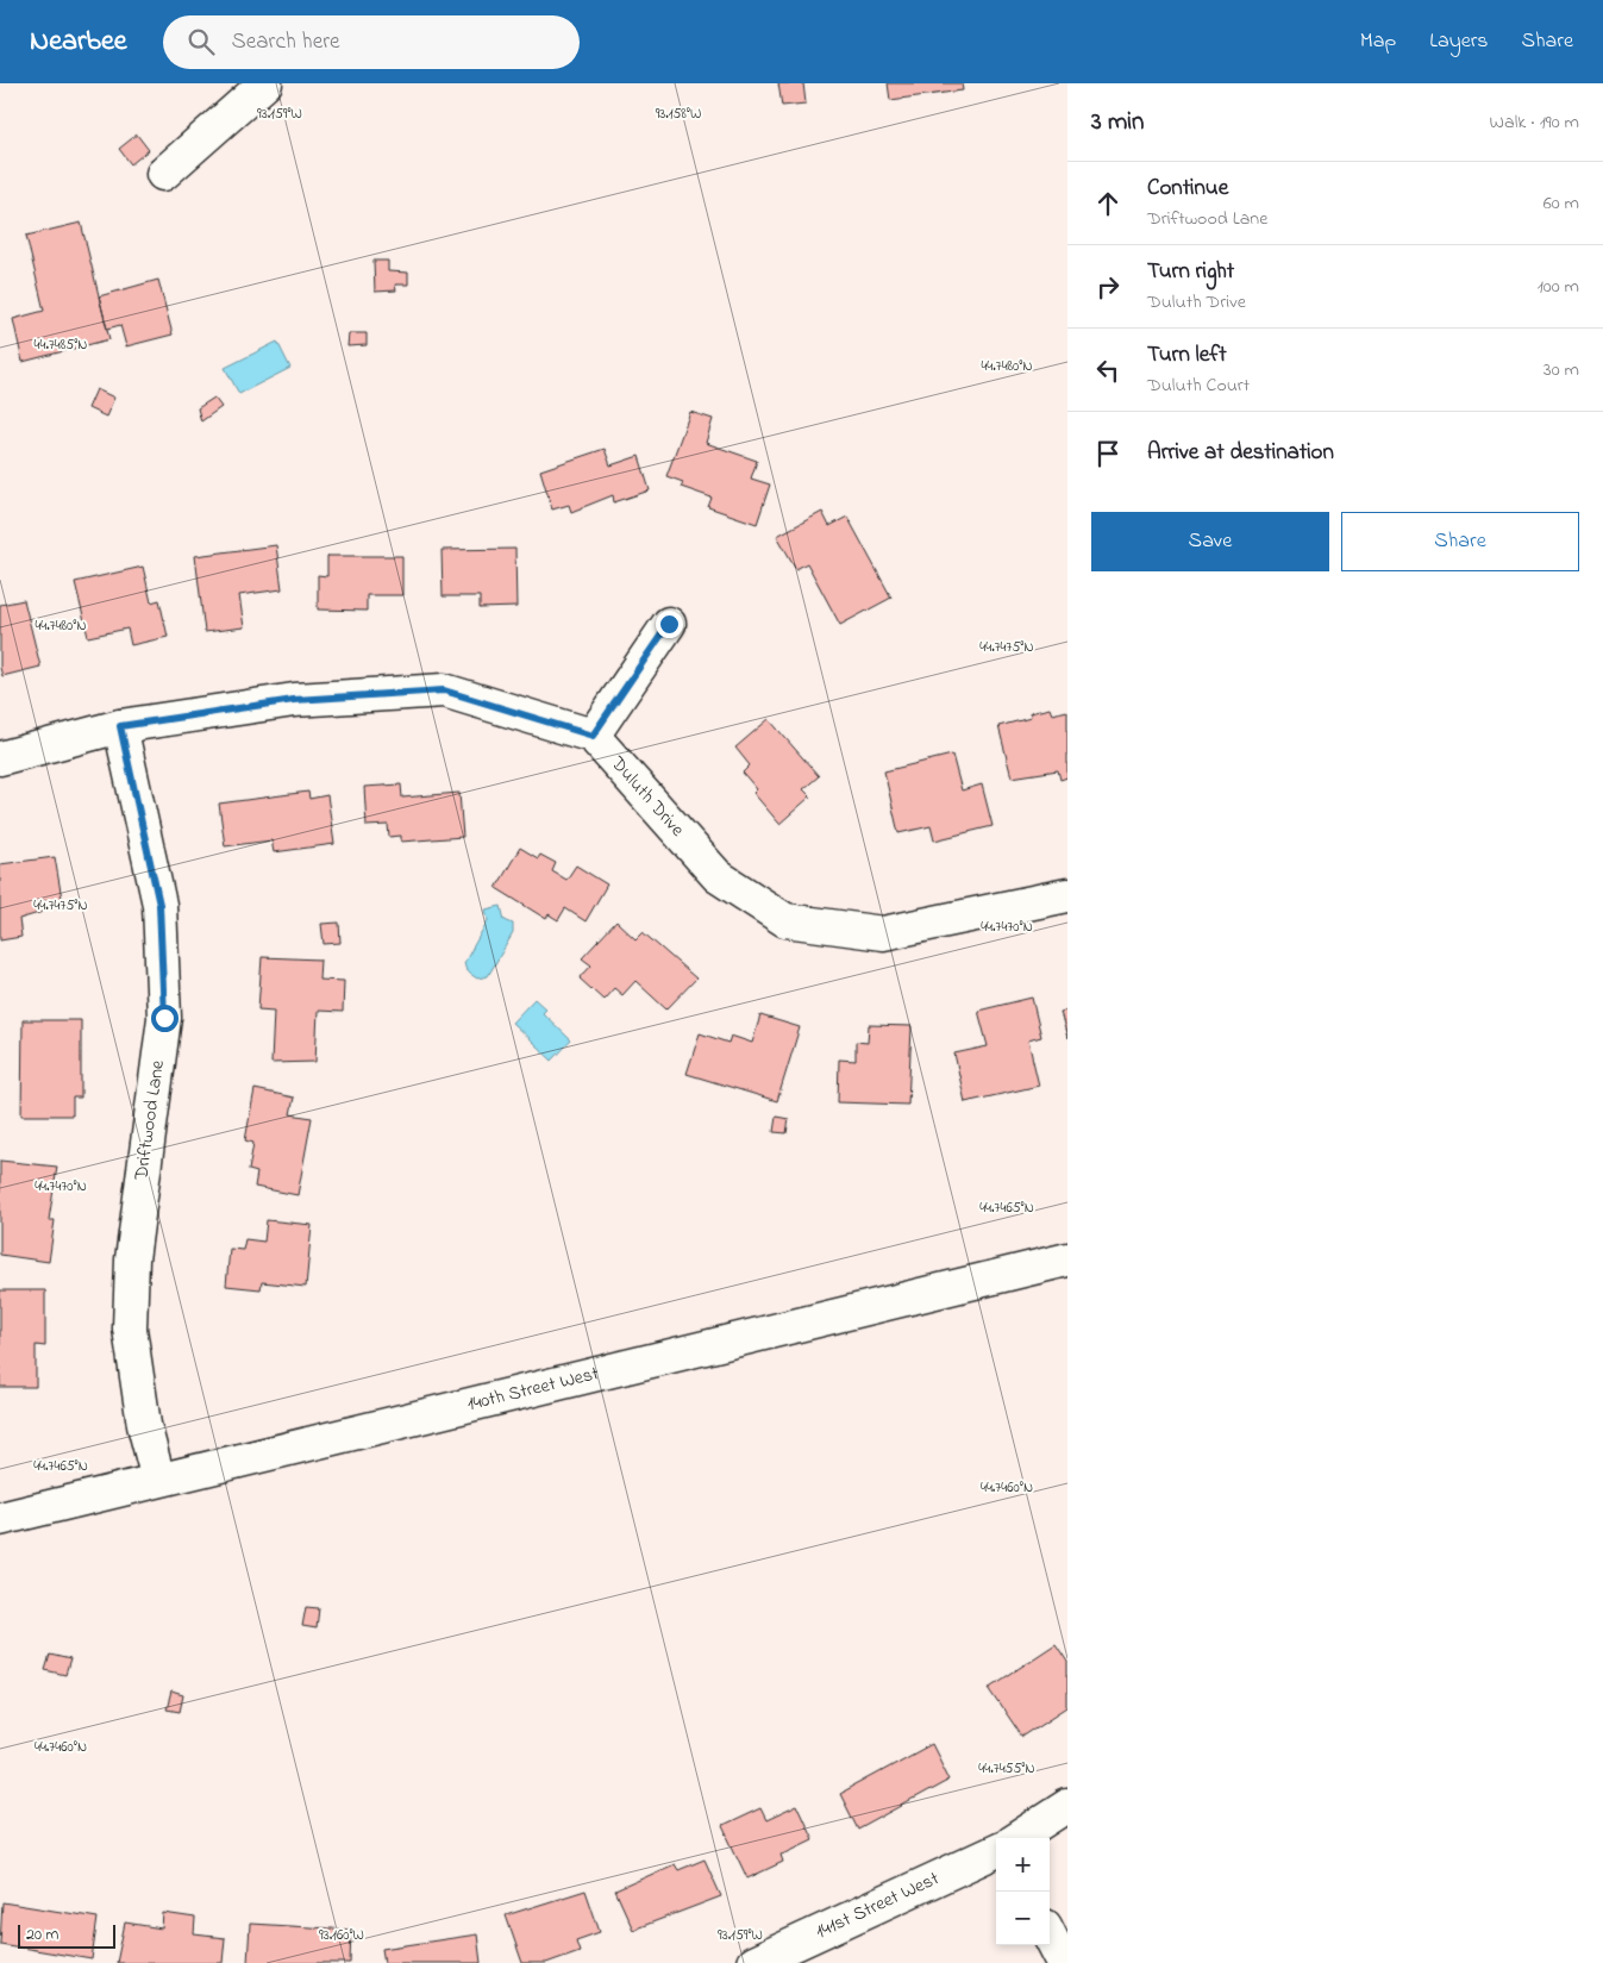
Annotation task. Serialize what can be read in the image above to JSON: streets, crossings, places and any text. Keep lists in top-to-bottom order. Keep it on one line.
{"streets":{"street":["Duluth Drive","Driftwood Lane","140th Street West","141st Street West"]},"crossings":[["Driftwood Lane","140th Street West"]],"scale_bar":"20 m","page":{"header":"Nearbee","search":"Search here","nav":["Map","Layers","Share"],"heading":["3 min","Walk · 190 m"],"list":[["Continue","Driftwood Lane","60 m"],["Turn right","Duluth Drive","100 m"],["Turn left","Duluth Court","30 m"],"Arrive at destination"],"buttons":["Save","Share"],"map_buttons":["+","−"],"scale":"20 m"},"coordinates":["93.159°W","93.158°W","44.7485°N","44.7480°N","44.7475°N","44.7470°N","44.7465°N","44.7460°N","44.7455°N","93.160°W"]}
